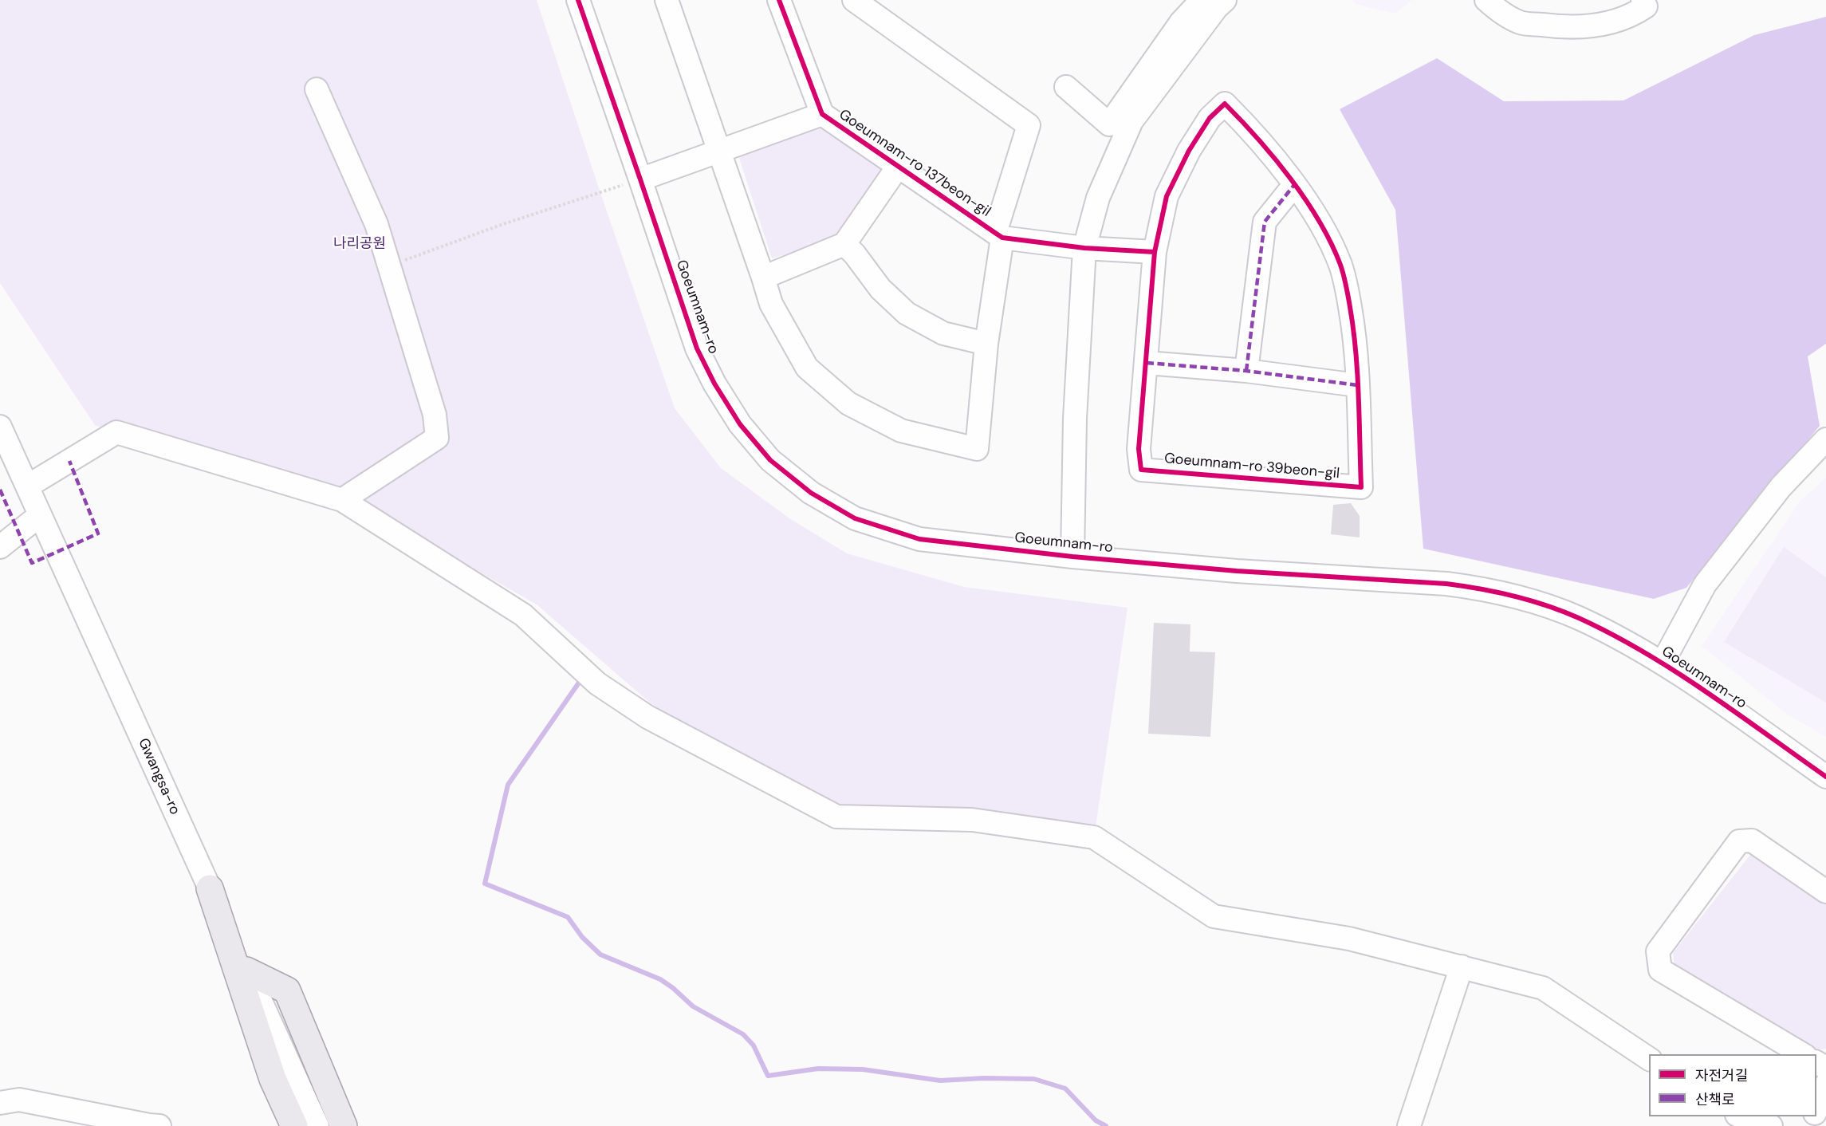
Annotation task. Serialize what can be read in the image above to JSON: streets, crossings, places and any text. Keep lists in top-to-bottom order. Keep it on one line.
{"streets":{"street":["Goeumnam-ro 137beon-gil","Goeumnam-ro","Goeumnam-ro 39beon-gil","Gwangsa-ro"]},"crossings":[["Goeumnam-ro 137beon-gil","Goeumnam-ro"]],"parks":["나리공원"],"legend":["자전거길","산책로"]}
